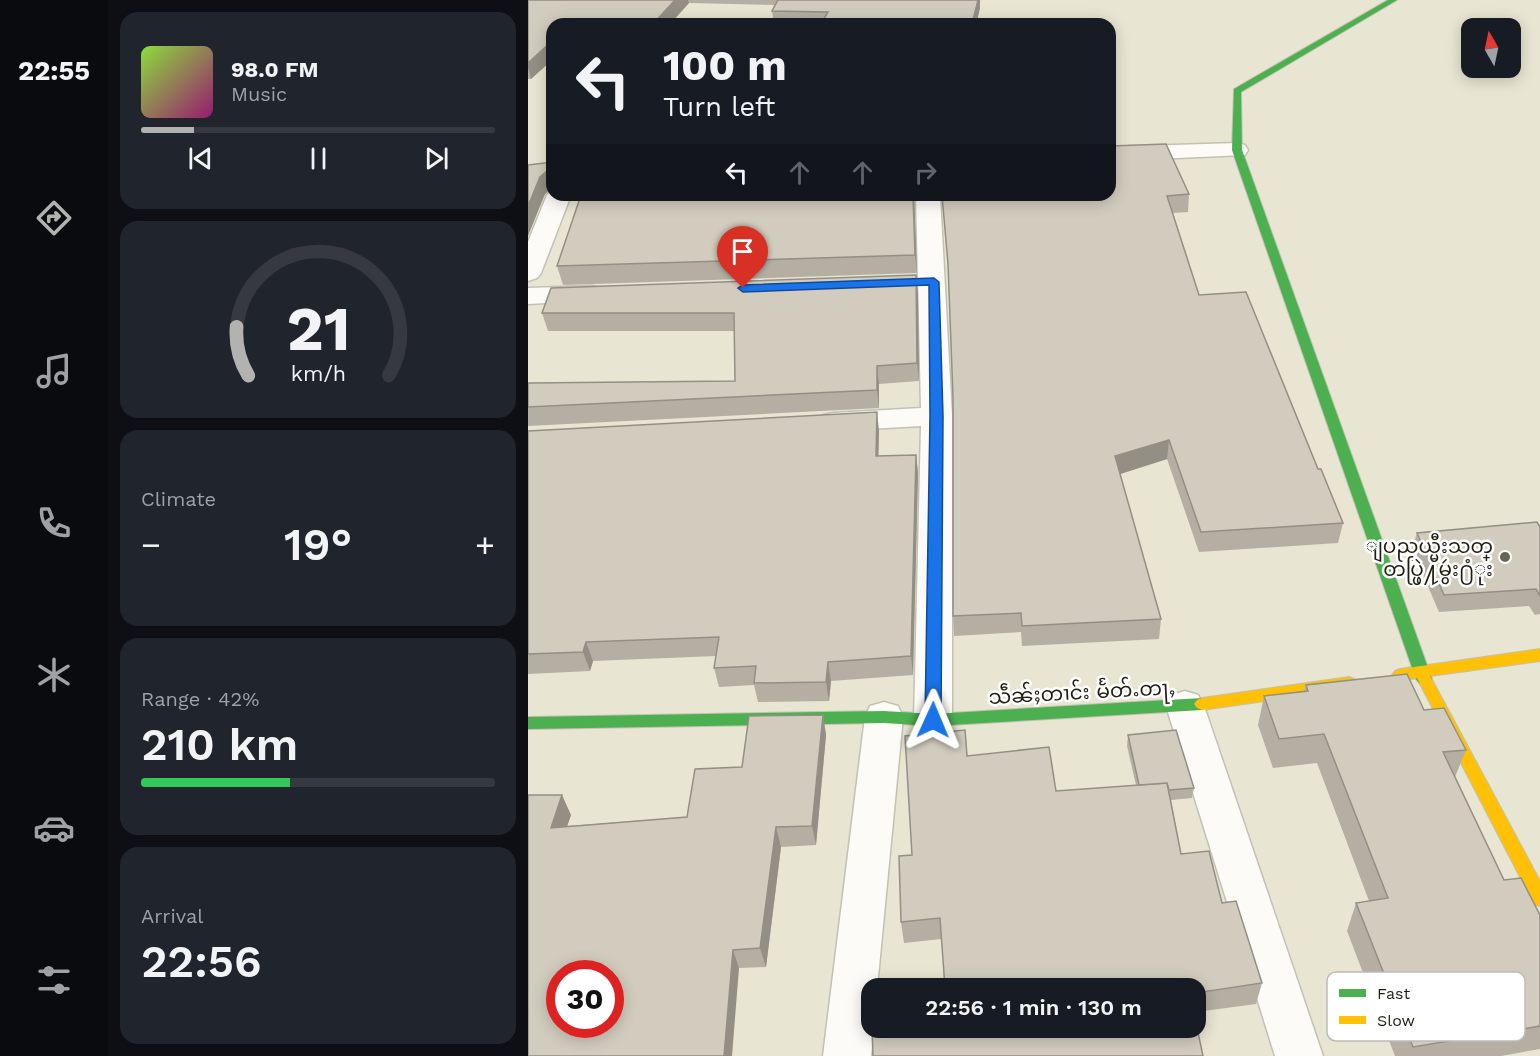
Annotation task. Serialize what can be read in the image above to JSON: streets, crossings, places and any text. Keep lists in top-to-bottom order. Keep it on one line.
{"streets":{"street":["သဵၼ်ႈတၢင်း မႅတ်ႉတႃႇ"]},"places":["ျပည္နယ္မီးသတ္ တပ္ဖြဲ႔မွဴး႐ံုး"],"legend":["Fast","Slow"],"north":"top","page":{"tabs":"22:55","turn":["100 m","Turn left"],"song":["98.0 FM","Music"],"tile":["Climate",["Range · 42%","210 km"],["Arrival","22:56"]],"heat":["−","19°","+"],"limit":"30","trip":"22:56 · 1 min · 130 m","gauge":["21","km/h"]}}
